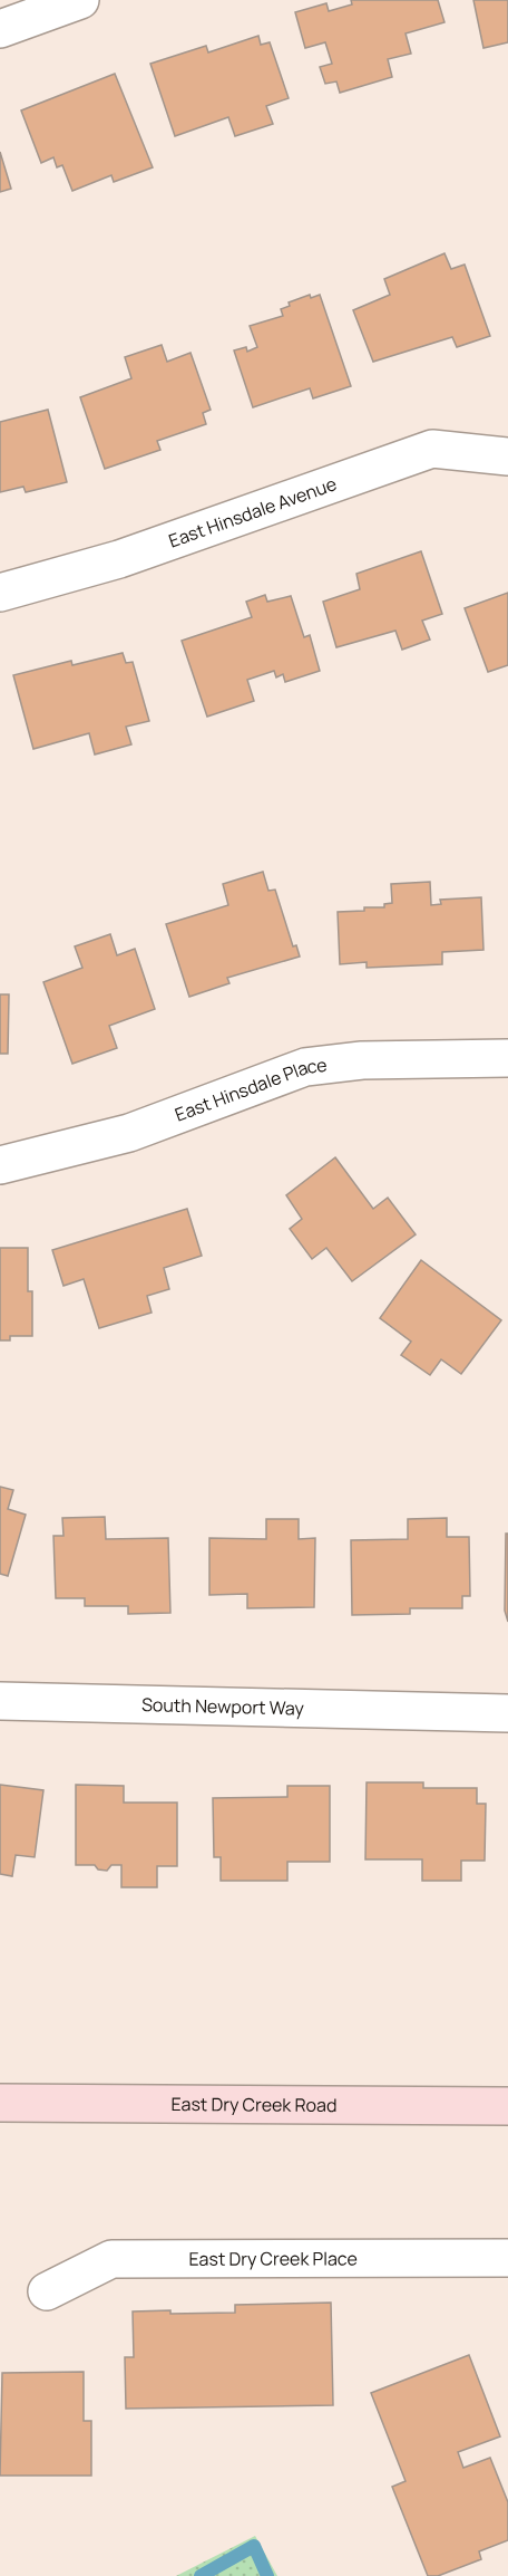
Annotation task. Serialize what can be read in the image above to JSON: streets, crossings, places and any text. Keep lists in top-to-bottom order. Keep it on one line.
{"streets":{"main road":["East Dry Creek Road"],"street":["East Hinsdale Avenue","East Hinsdale Place","South Newport Way","East Dry Creek Place"]}}
